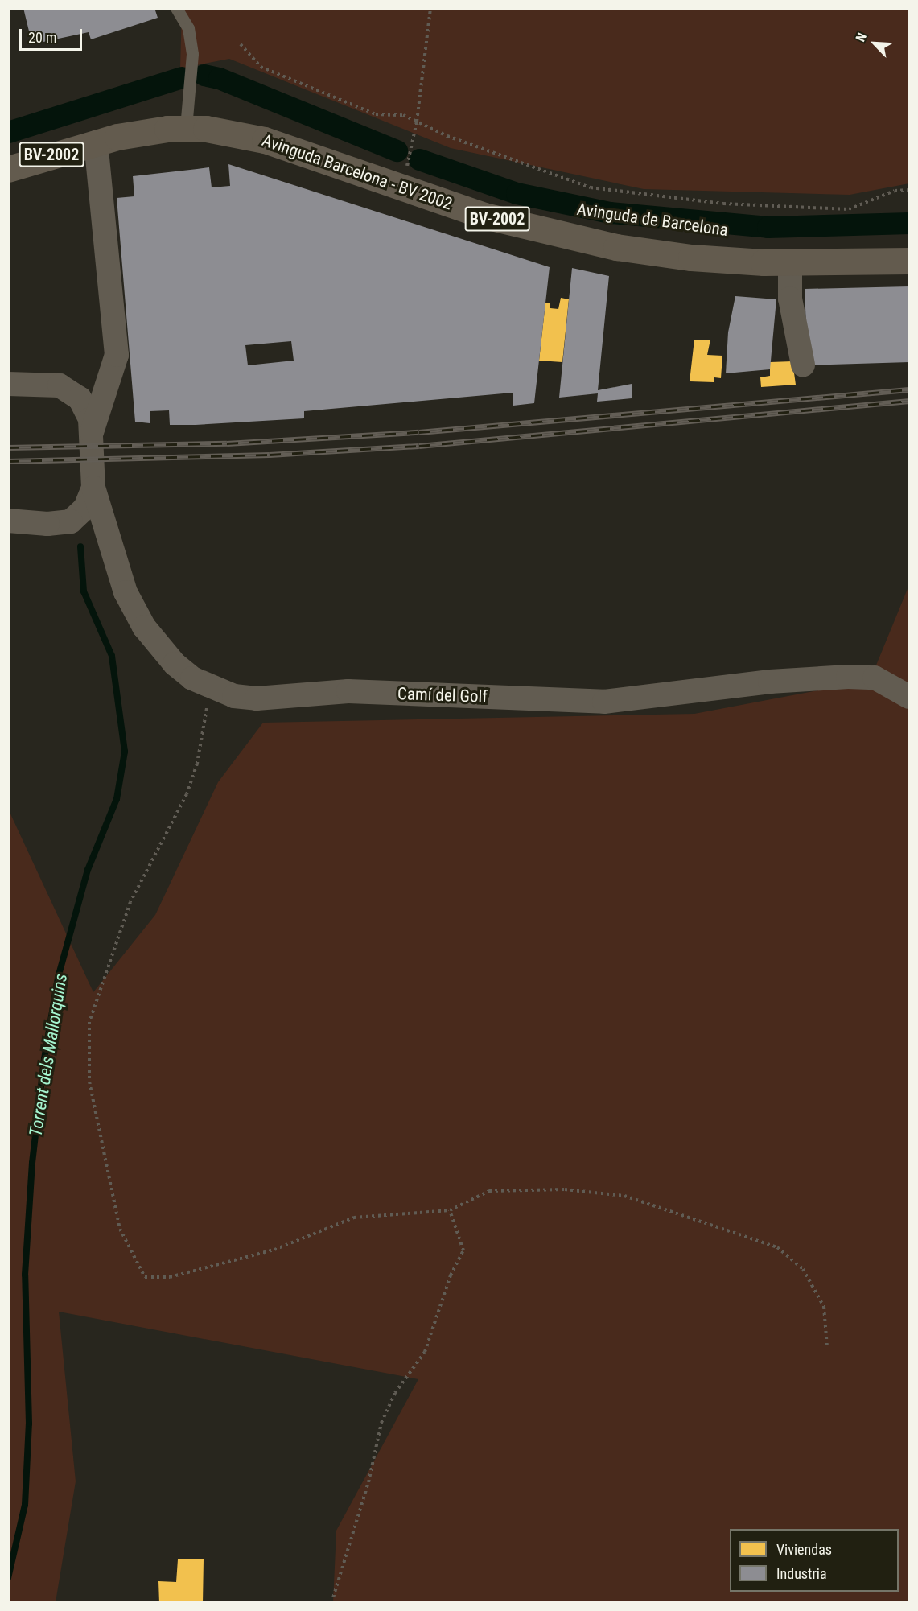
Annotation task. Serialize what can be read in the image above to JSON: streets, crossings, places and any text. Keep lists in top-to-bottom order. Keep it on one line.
{"streets":{"main road":["BV-2002","Avinguda Barcelona - BV 2002"],"street":["Camí del Golf"]},"water":["Torrent dels Mallorquins"],"legend":["Viviendas","Industria"],"scale_bar":"20 m","north":"top left"}
